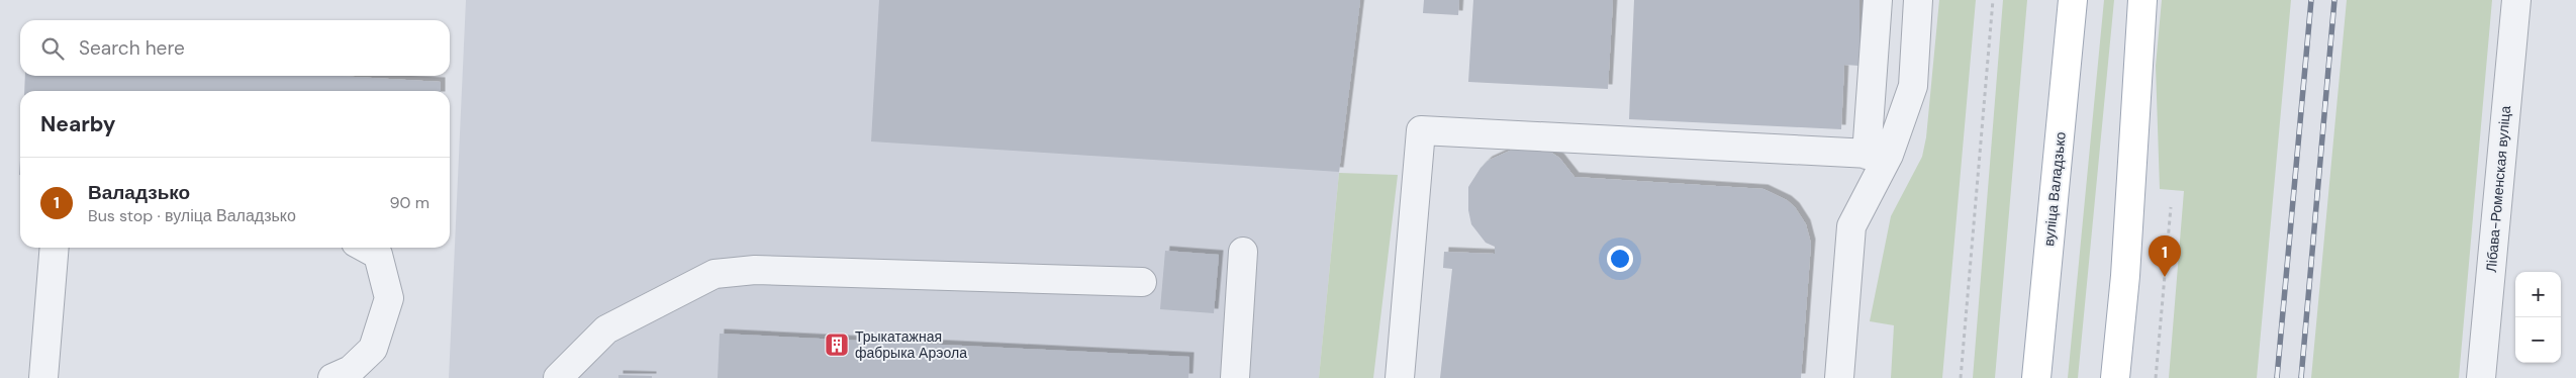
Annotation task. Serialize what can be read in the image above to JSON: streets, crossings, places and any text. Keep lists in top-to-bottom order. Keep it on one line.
{"streets":{"main road":["вуліца Валадзько"],"street":["Лібава-Роменская вуліца"]},"places":{"building":["Трыкатажная фабрыка Арэола"]},"page":{"search":"Search here","heading":"Nearby","list":[{"mark":"1","name":"Валадзько","note":"Bus stop · вуліца Валадзько","value":"90 m"}],"pins":"1","map_buttons":["+","−"]}}
